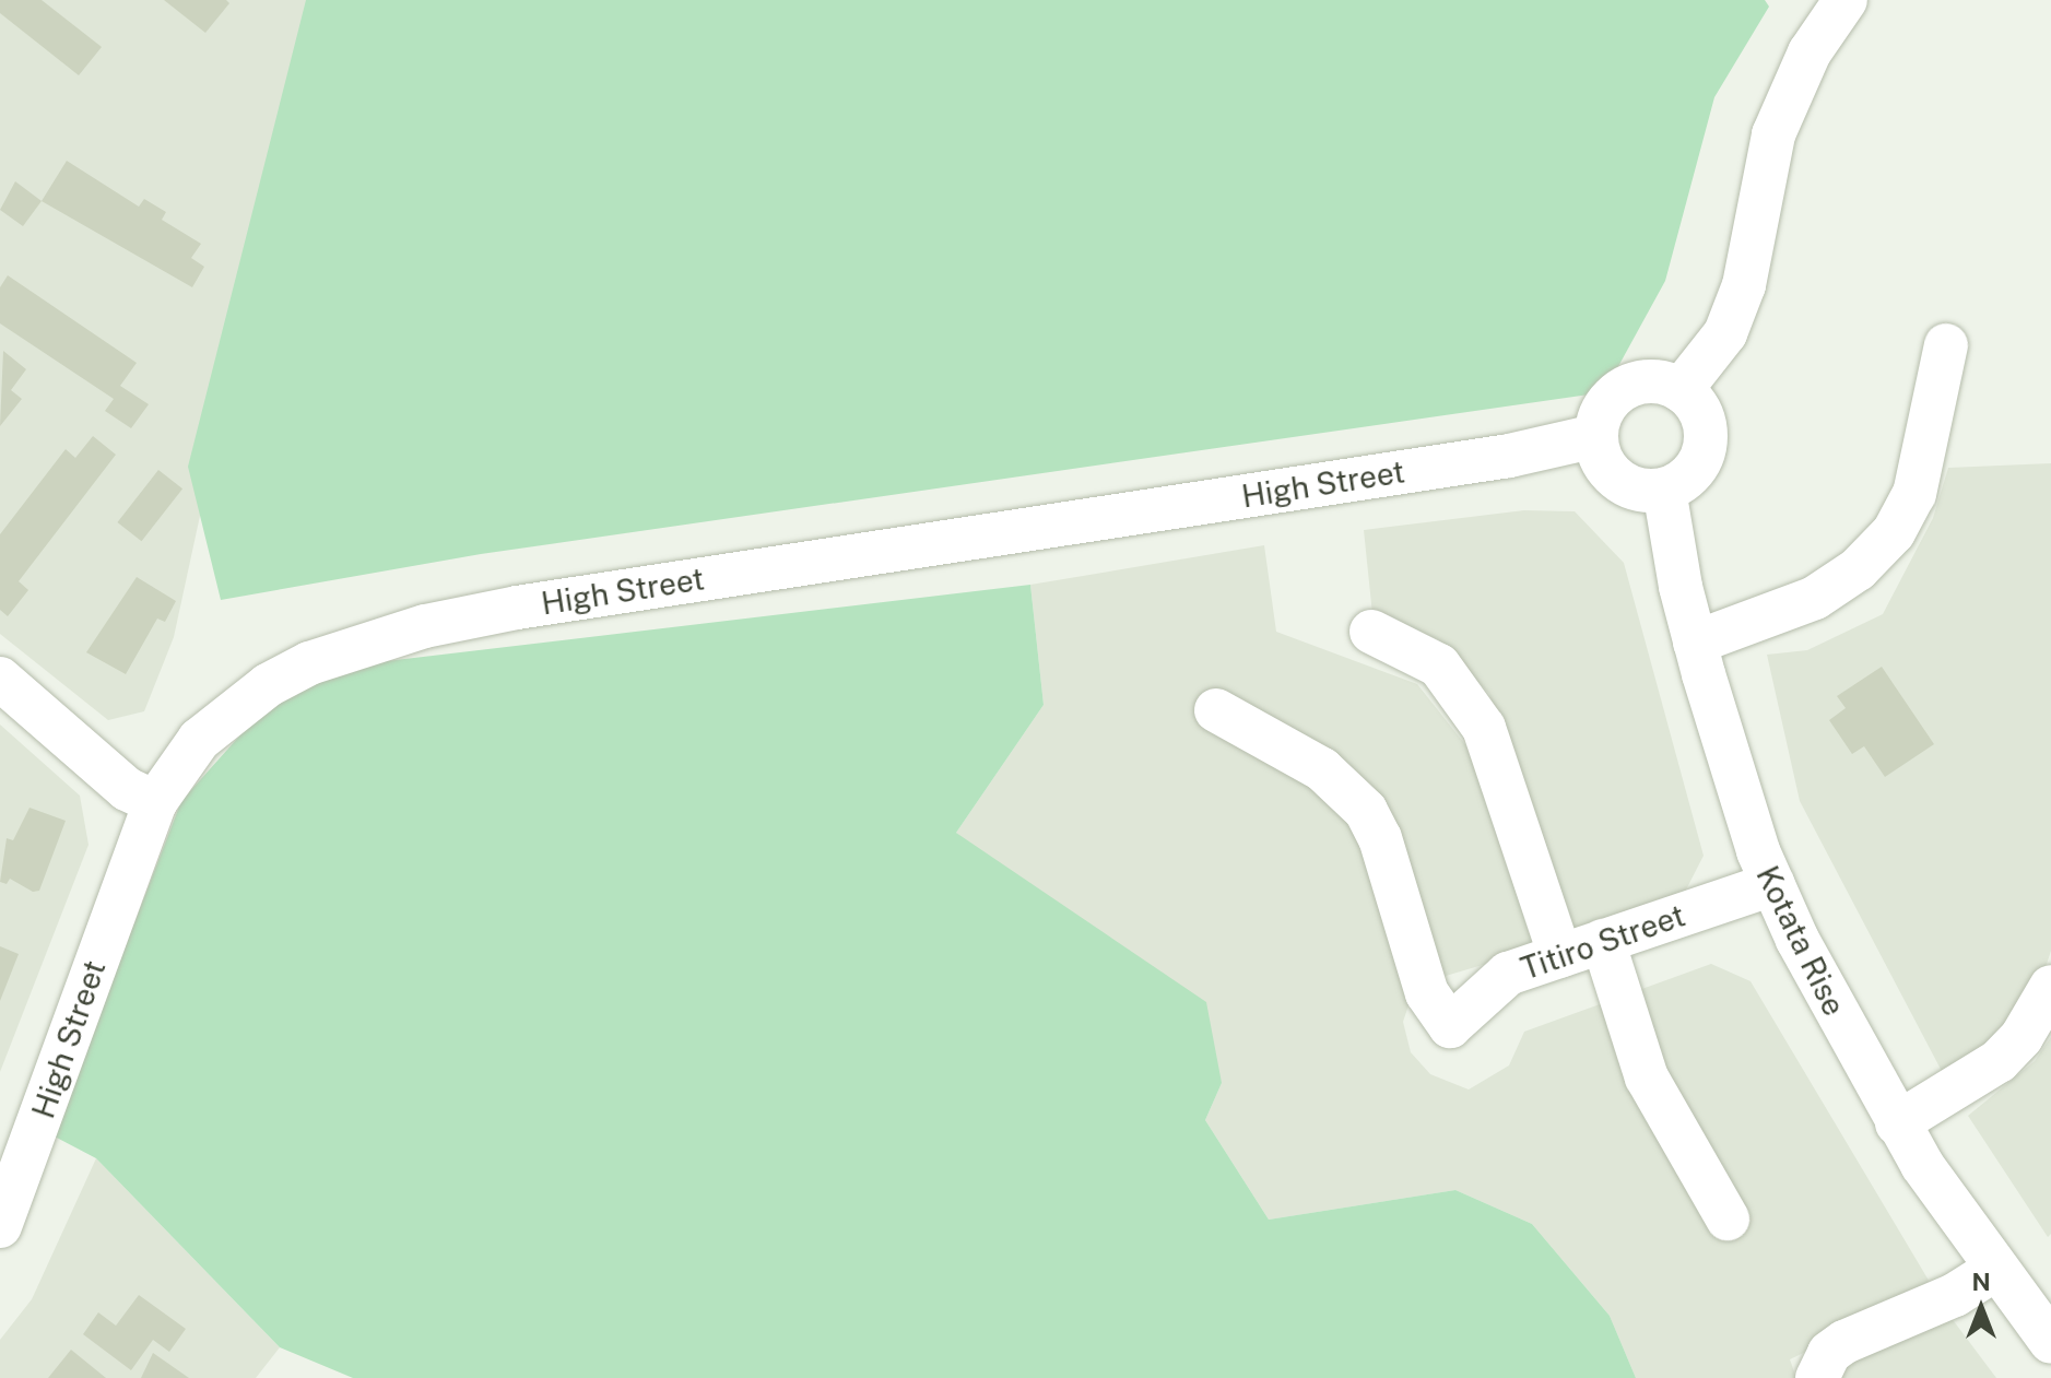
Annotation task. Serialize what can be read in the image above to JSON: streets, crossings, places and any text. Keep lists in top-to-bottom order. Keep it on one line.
{"streets":{"street":["High Street","Kotata Rise","Titiro Street"]},"crossings":[["High Street","Kotata Rise"],["Kotata Rise","Titiro Street"]],"north":"top"}
